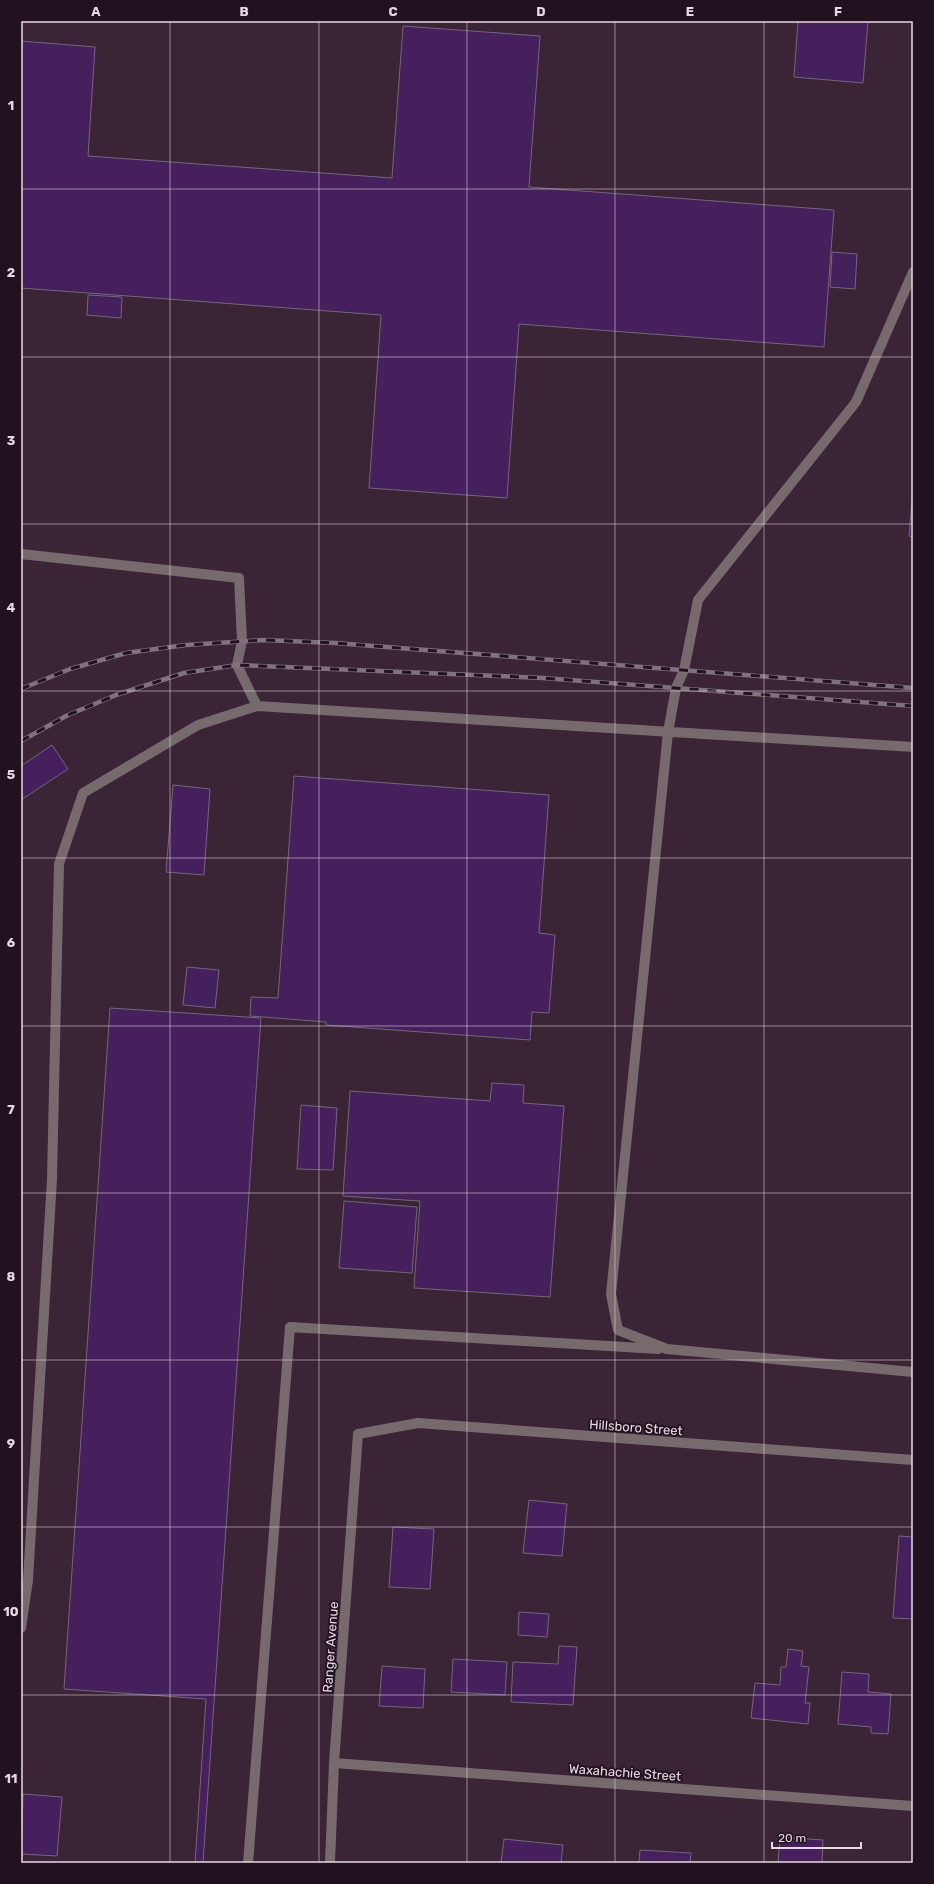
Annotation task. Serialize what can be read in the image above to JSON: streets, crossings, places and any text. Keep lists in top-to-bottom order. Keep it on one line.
{"streets":{"street":["Hillsboro Street","Ranger Avenue","Waxahachie Street"]},"crossings":[["Hillsboro Street","Ranger Avenue"],["Ranger Avenue","Waxahachie Street"]],"scale_bar":"20 m","grid":{"columns":["A","B","C","D","E","F"],"rows":["1","2","3","4","5","6","7","8","9","10","11"]}}
